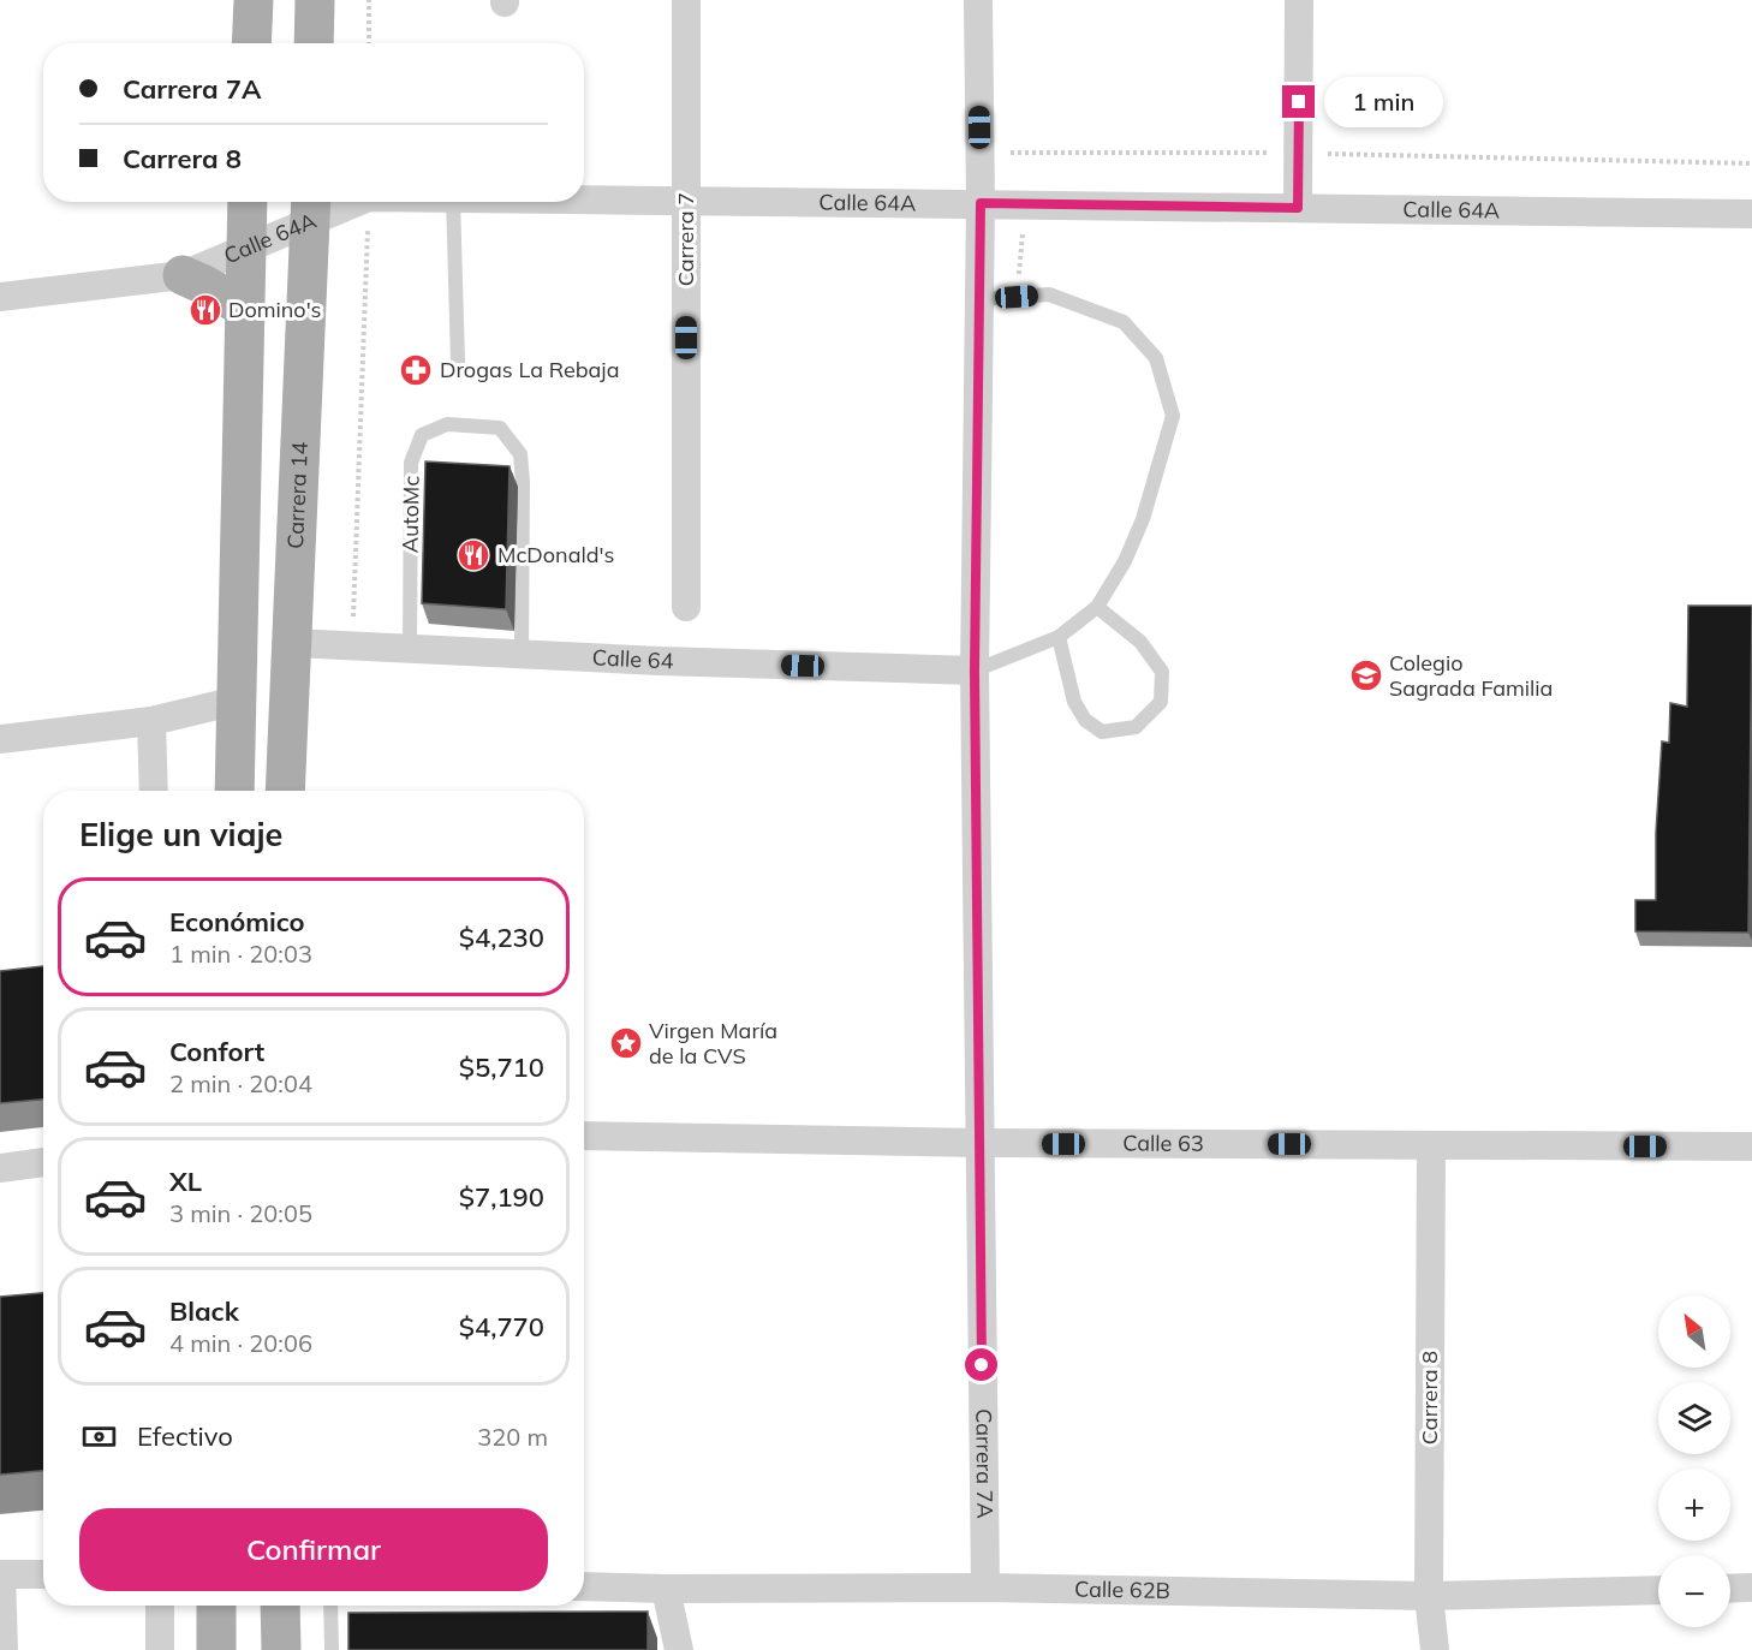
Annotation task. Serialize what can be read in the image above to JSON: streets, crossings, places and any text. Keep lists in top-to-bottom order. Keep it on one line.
{"streets":{"main road":["Carrera 14"],"street":["Calle 64A","Carrera 7","Calle 64","Calle 63","Carrera 8","Carrera 7A","Calle 62B"],"lane":["AutoMc"]},"crossings":[["Calle 64A","Carrera 7"],["Calle 64A","Carrera 14"],["Calle 64A","Carrera 7A"],["Carrera 14","Calle 64"],["AutoMc","Calle 64"],["Calle 64","Carrera 7A"],["Calle 63","Carrera 8"],["Calle 63","Carrera 7A"],["Carrera 8","Calle 62B"],["Carrera 7A","Calle 62B"]],"places":{"restaurant":["Domino's","McDonald's"],"pharmacy":["Drogas La Rebaja"],"school or university":["Colegio Sagrada Familia"],"place":["Virgen María de la CVS"]},"north":"top left","page":{"banner":["Carrera 7A","Carrera 8"],"bubble":"1 min","heading":"Elige un viaje","list":[{"name":"Económico","note":"1 min · 20:03","value":"$4,230"},{"name":"Confort","note":"2 min · 20:04","value":"$5,710"},{"name":"XL","note":"3 min · 20:05","value":"$7,190"},{"name":"Black","note":"4 min · 20:06","value":"$4,770"}],"map_buttons":["+","−"],"pay":["Efectivo","320 m"],"buttons":"Confirmar"}}
